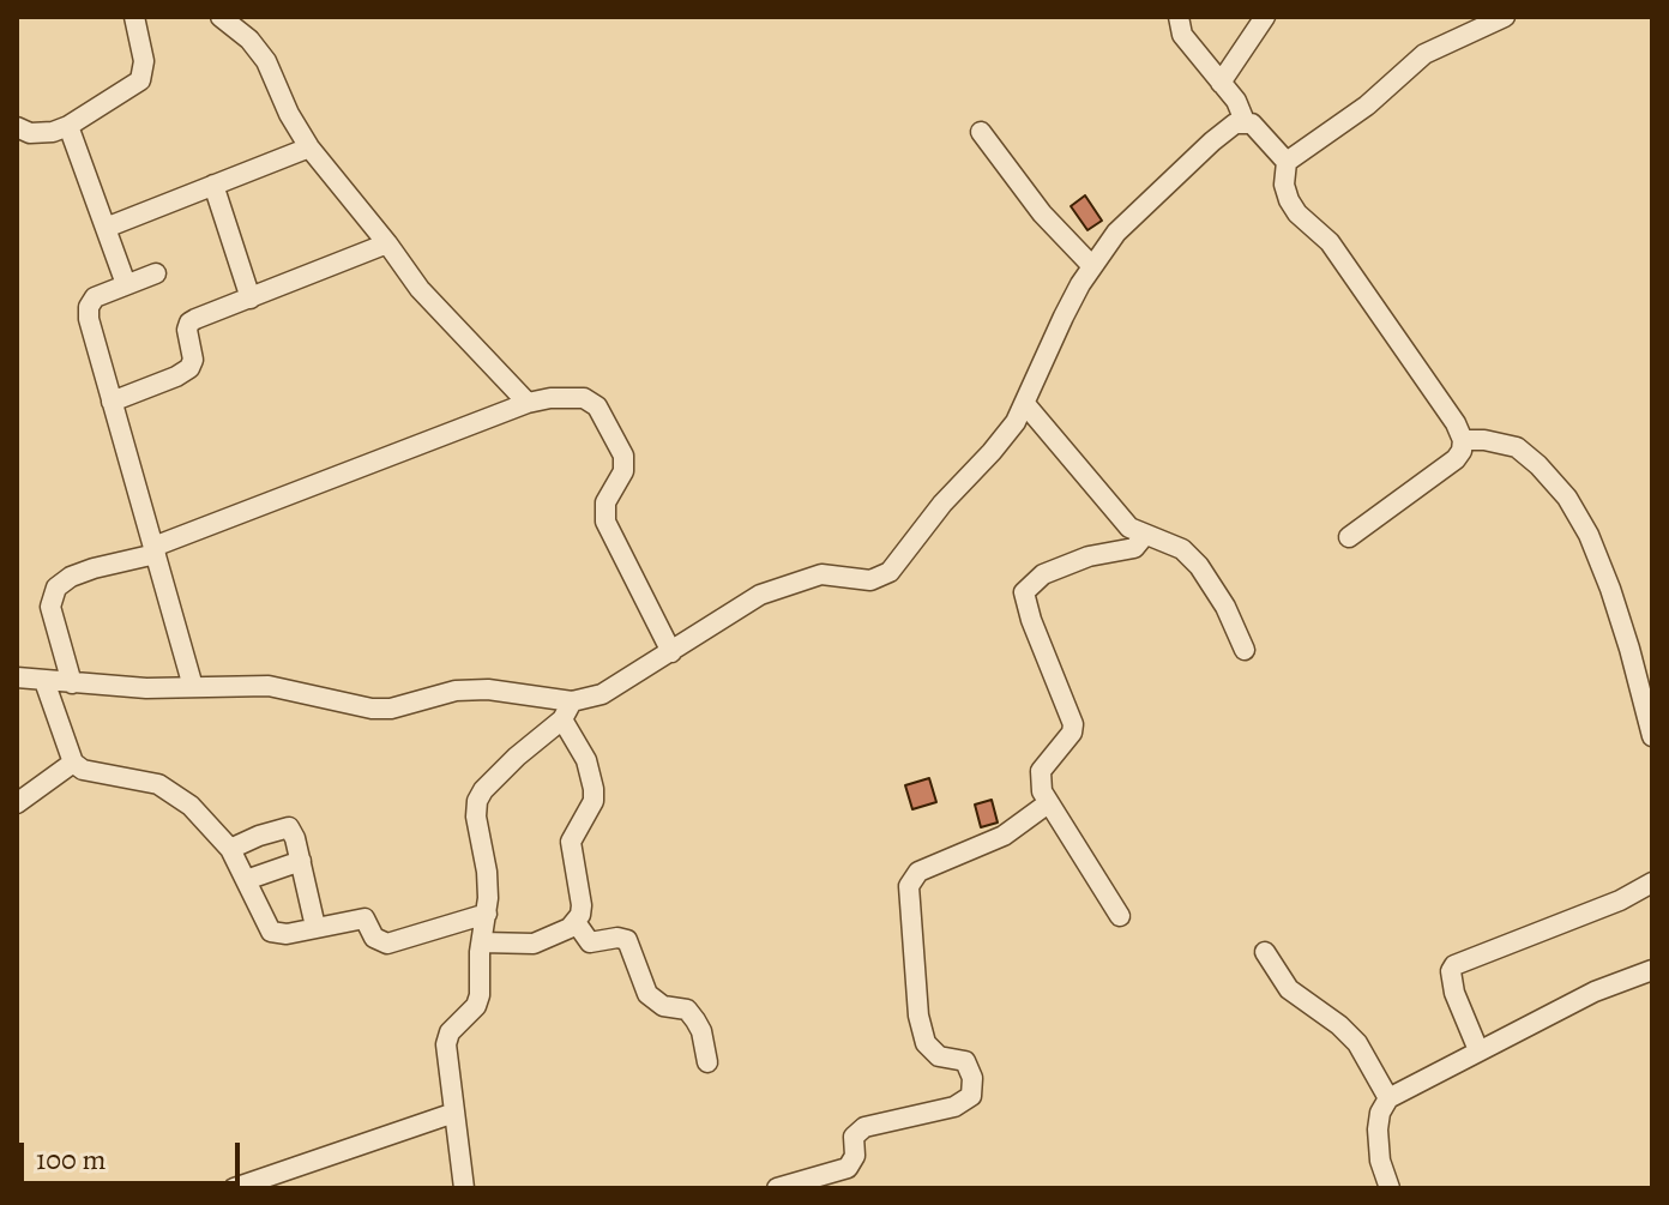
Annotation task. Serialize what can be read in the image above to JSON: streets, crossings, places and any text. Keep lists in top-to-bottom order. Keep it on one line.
{"scale_bar":"100 m"}
